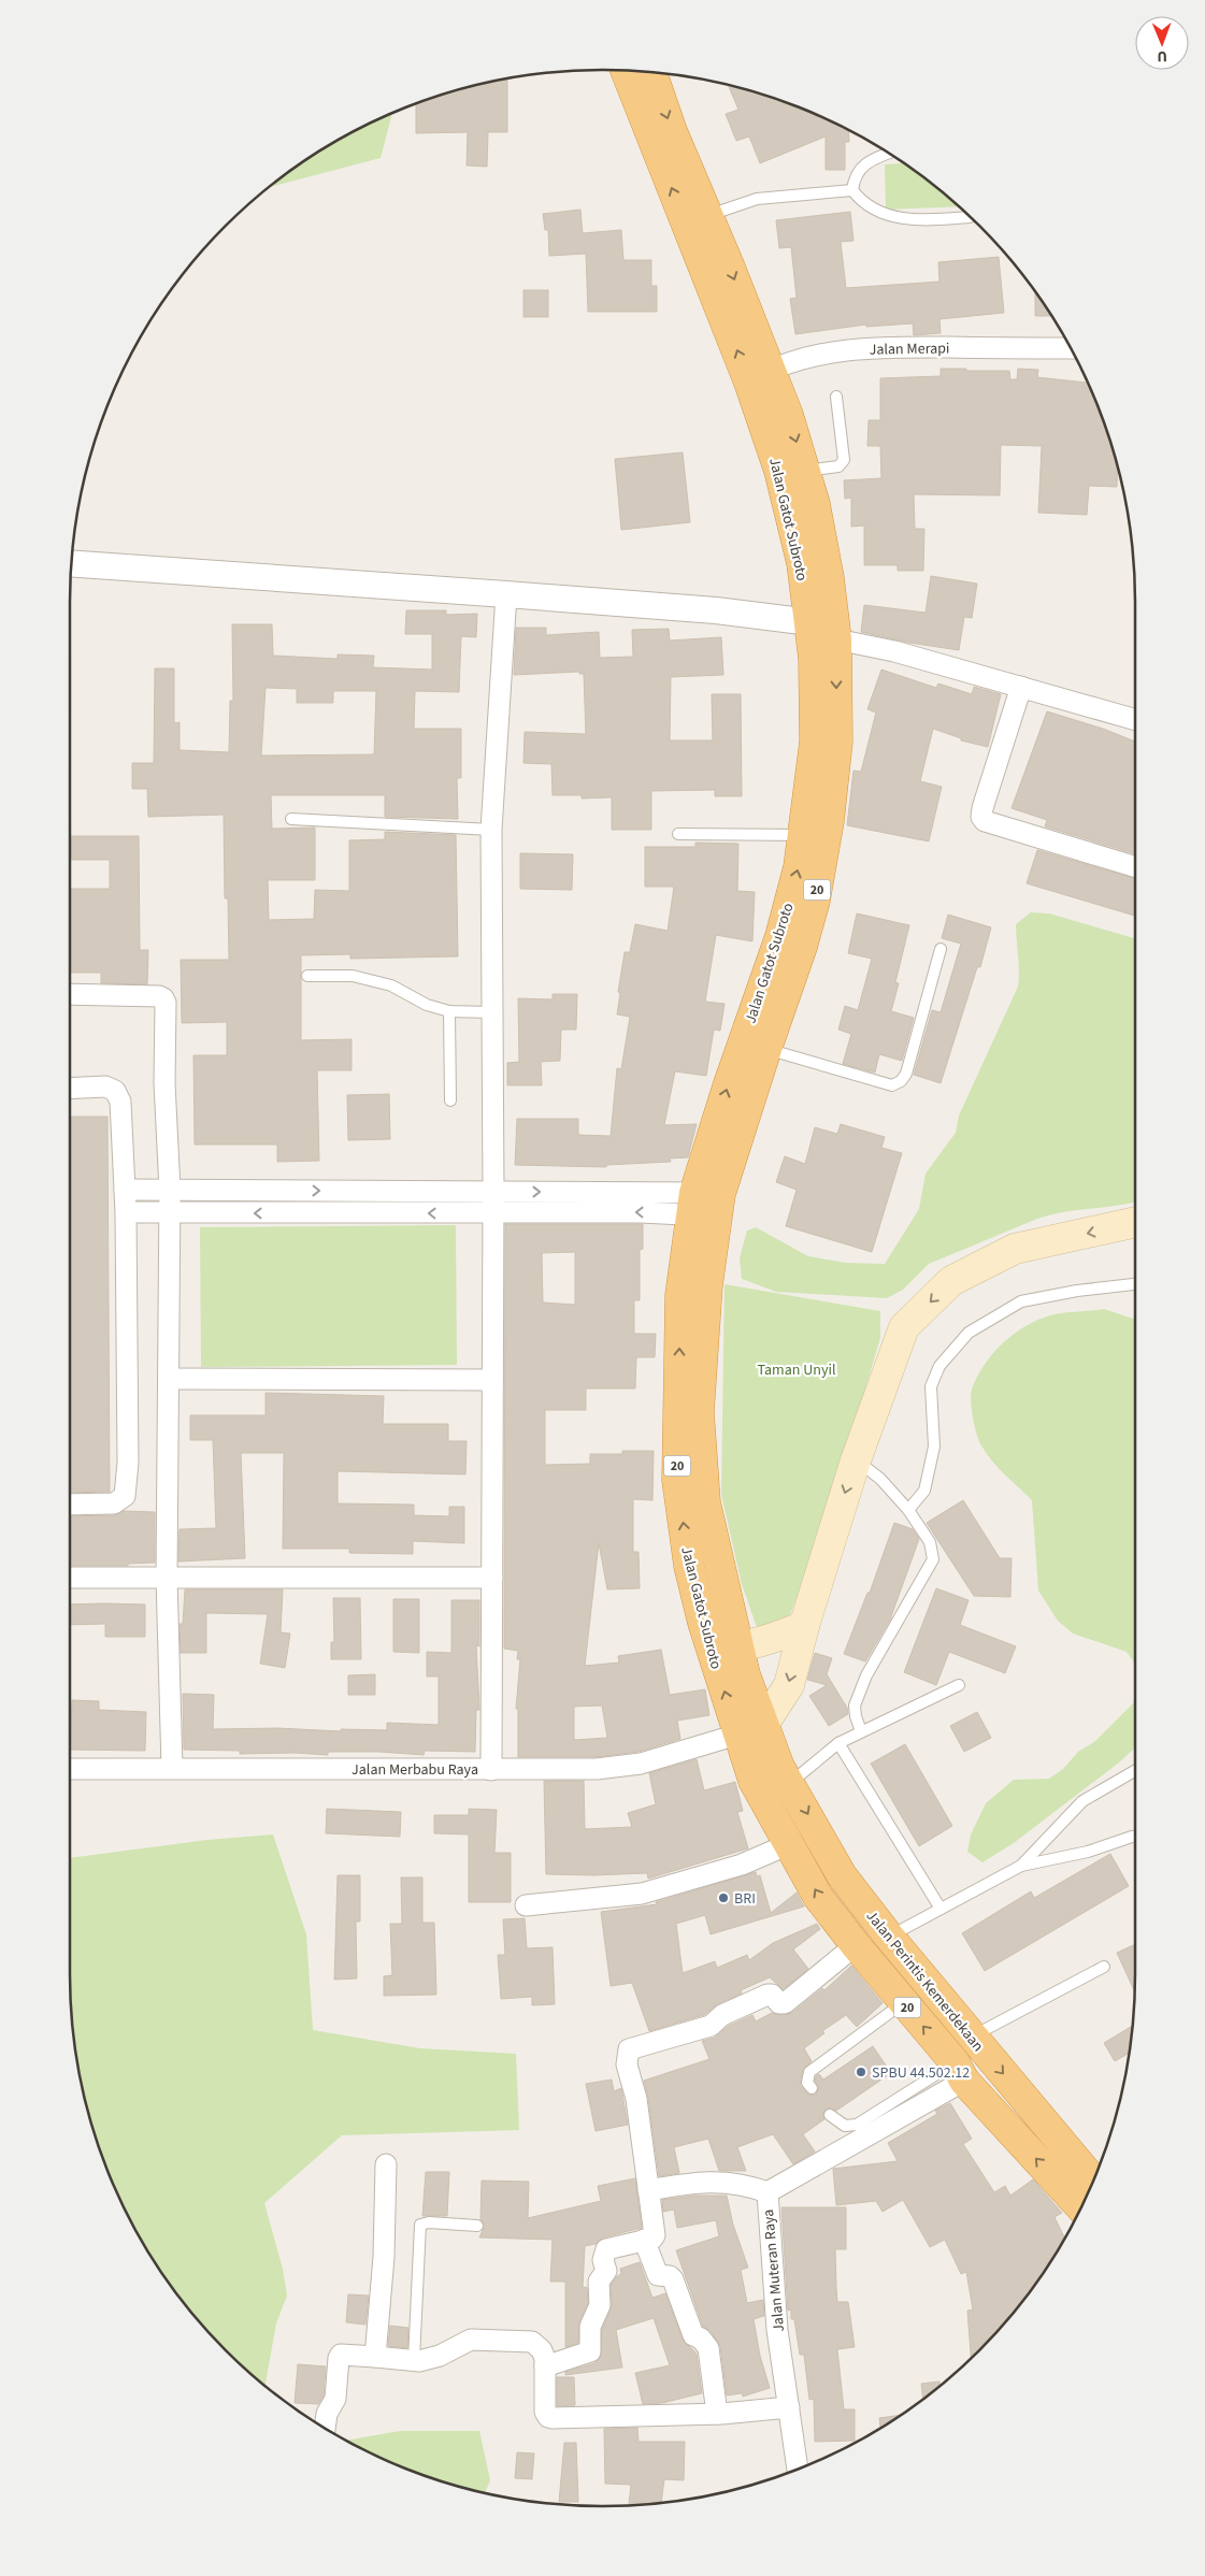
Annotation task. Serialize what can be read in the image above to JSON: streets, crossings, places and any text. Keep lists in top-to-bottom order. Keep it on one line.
{"streets":{"highway":["Jalan Gatot Subroto","20","Jalan Perintis Kemerdekaan"],"street":["Jalan Merapi","Jalan Merbabu Raya","Jalan Muteran Raya"]},"crossings":[["Jalan Merapi","Jalan Gatot Subroto"],["Jalan Gatot Subroto","Jalan Merbabu Raya"],["Jalan Gatot Subroto","Jalan Perintis Kemerdekaan"],["Jalan Perintis Kemerdekaan","Jalan Muteran Raya"]],"parks":["Taman Unyil"],"places":["BRI","SPBU 44.502.12"],"north":"bottom"}
